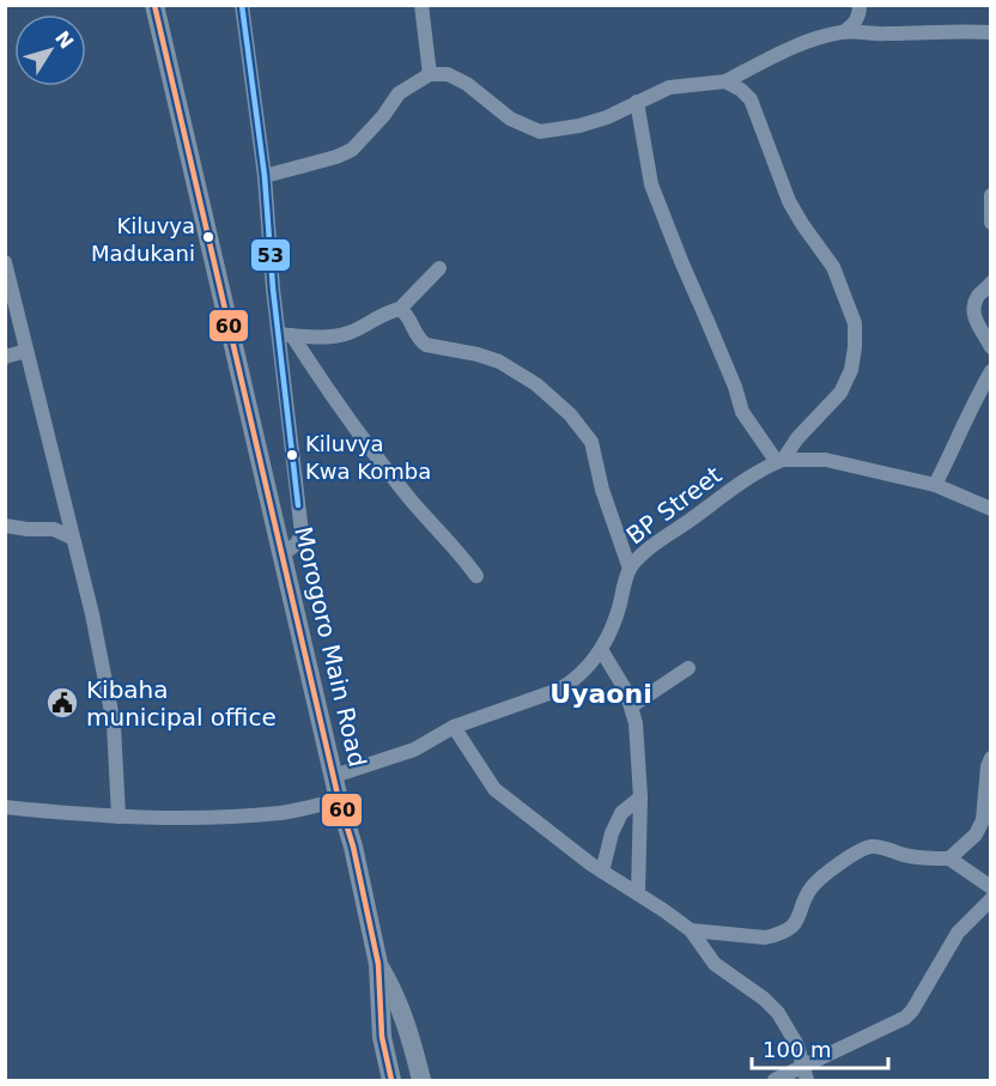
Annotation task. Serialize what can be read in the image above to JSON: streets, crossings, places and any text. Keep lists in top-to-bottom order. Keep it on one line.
{"streets":{"highway":["Morogoro Main Road"],"street":["BP Street"]},"crossings":[["BP Street","Morogoro Main Road"]],"districts":["Uyaoni"],"places":{"other":["Kiluvya Madukani","Kiluvya Kwa Komba"],"public building":["Kibaha municipal office"]},"lines":["transit line 60","transit line 53"],"scale_bar":"100 m","north":"top right"}
